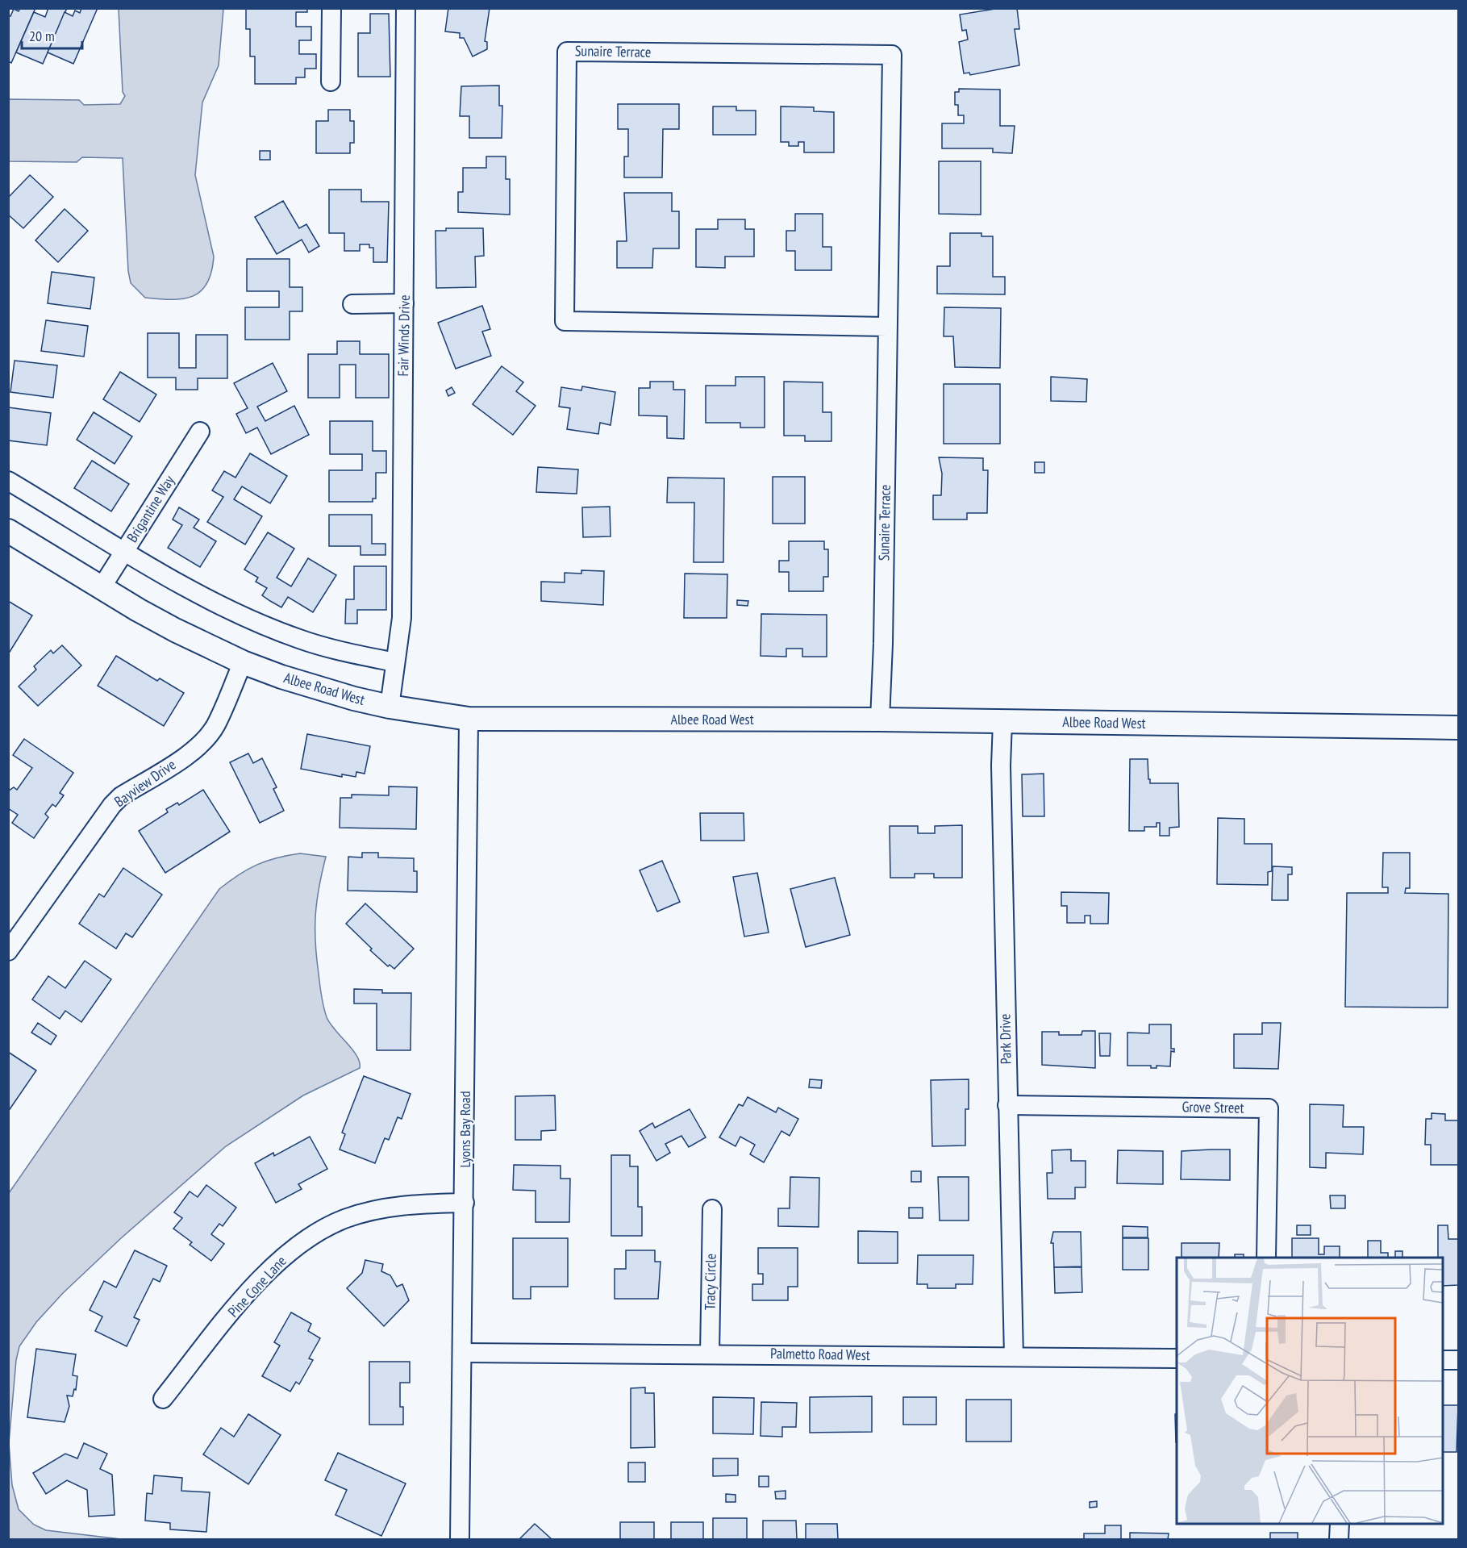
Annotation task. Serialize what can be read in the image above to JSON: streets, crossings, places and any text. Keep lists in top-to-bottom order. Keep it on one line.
{"streets":{"street":["Sunaire Terrace","Fair Winds Drive","Brigantine Way","Albee Road West","Bayview Drive","Park Drive","Grove Street","Lyons Bay Road","Tracy Circle","Pine Cone Lane","Palmetto Road West"]},"crossings":[["Sunaire Terrace","Albee Road West"],["Fair Winds Drive","Albee Road West"],["Brigantine Way","Albee Road West"],["Albee Road West","Bayview Drive"],["Albee Road West","Park Drive"],["Albee Road West","Lyons Bay Road"],["Park Drive","Grove Street"],["Park Drive","Palmetto Road West"],["Lyons Bay Road","Pine Cone Lane"],["Lyons Bay Road","Palmetto Road West"],["Tracy Circle","Palmetto Road West"]],"scale_bar":"20 m"}
